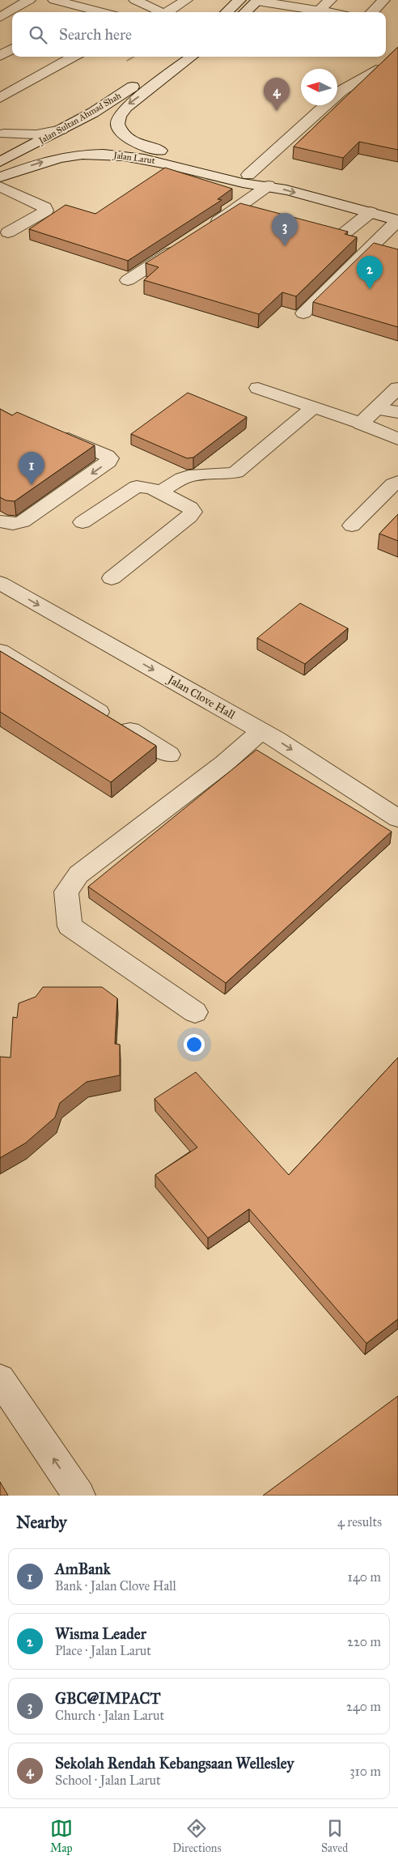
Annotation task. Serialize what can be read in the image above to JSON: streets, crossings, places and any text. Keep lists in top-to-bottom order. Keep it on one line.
{"streets":{"main road":["Jalan Sultan Ahmad Shah","Jalan Larut","Jalan Clove Hall"]},"north":"left","page":{"search":"Search here","pins":["4","3","2","1"],"heading":["Nearby","4 results"],"list":[{"mark":"1","name":"AmBank","note":"Bank · Jalan Clove Hall","value":"140 m"},{"mark":"2","name":"Wisma Leader","note":"Place · Jalan Larut","value":"220 m"},{"mark":"3","name":"GBC@IMPACT","note":"Church · Jalan Larut","value":"240 m"},{"mark":"4","name":"Sekolah Rendah Kebangsaan Wellesley","note":"School · Jalan Larut","value":"310 m"}],"nav":["Map","Directions","Saved"]}}
